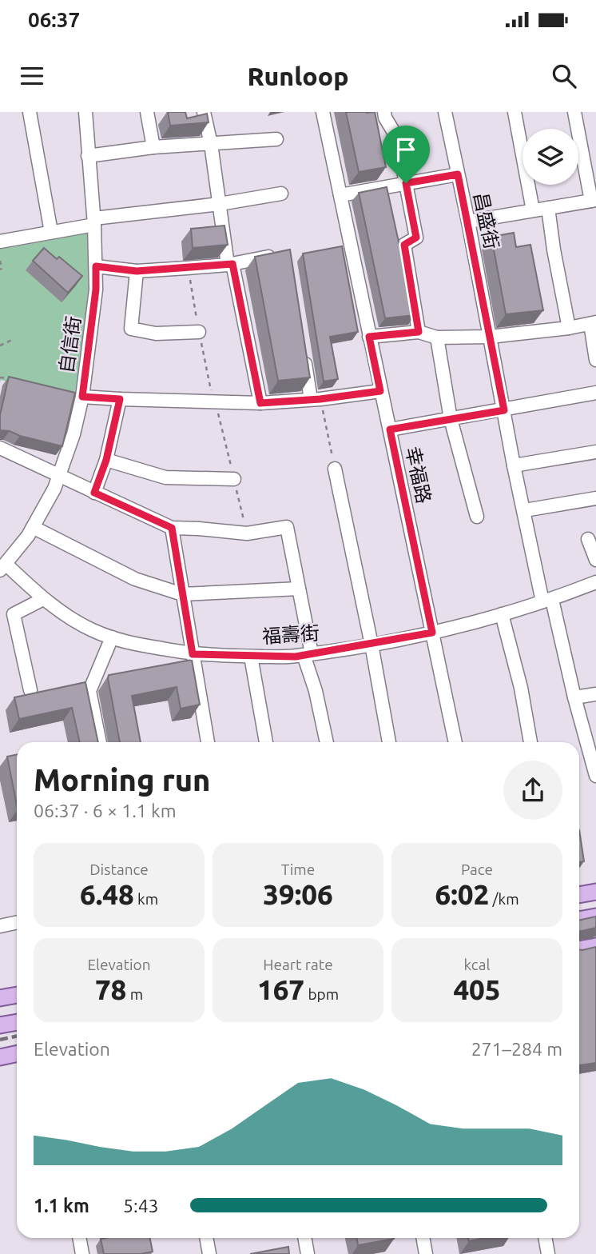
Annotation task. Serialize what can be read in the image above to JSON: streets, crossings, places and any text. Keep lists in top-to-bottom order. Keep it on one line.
{"streets":{"street":["昌盛街","自信街","幸福路","福壽街"]},"crossings":[["昌盛街","福壽街"],["自信街","福壽街"],["幸福路","福壽街"]],"page":{"status":"06:37","header":"Runloop","heading":["Morning run","06:37 · 6 × 1.1 km"],"stats":[["Distance","6.48 km"],["Time","39:06"],["Pace","6:02 /km"],["Elevation","78 m"],["Heart rate","167 bpm"],["kcal","405"]],"chart":["Elevation","271–284 m"],"list":[{"name":"1.1 km","note":"5:43"}]}}
